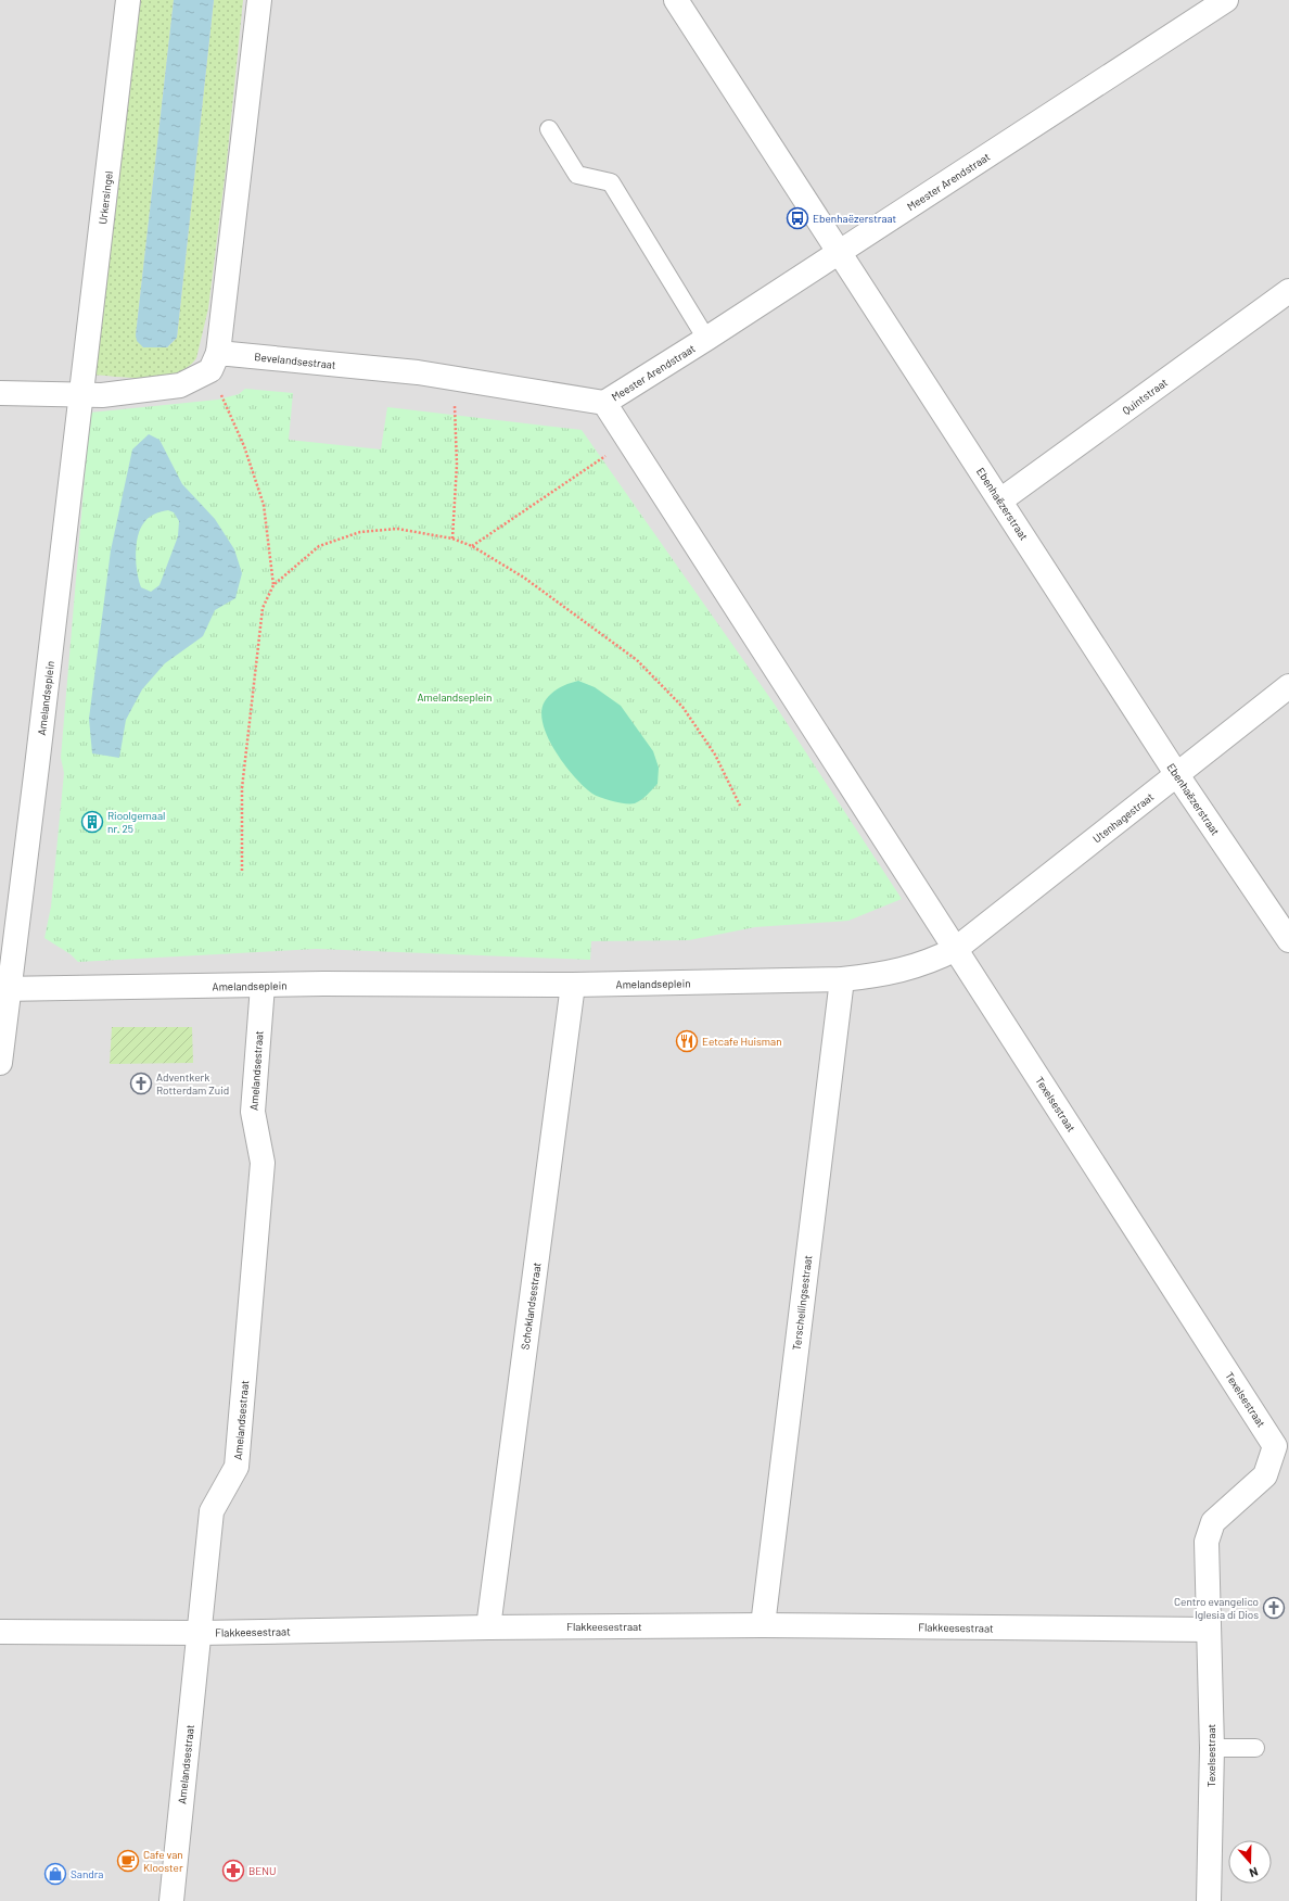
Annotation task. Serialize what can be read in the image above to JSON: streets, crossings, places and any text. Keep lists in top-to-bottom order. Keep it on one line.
{"streets":{"street":["Meester Arendstraat","Urkersingel","Bevelandsestraat","Quintstraat","Ebenhaëzerstraat","Amelandseplein","Utenhagestraat","Amelandsestraat","Texelsestraat","Terschellingsestraat","Schoklandsestraat","Flakkeesestraat"]},"crossings":[["Meester Arendstraat","Bevelandsestraat"],["Meester Arendstraat","Ebenhaëzerstraat"],["Urkersingel","Amelandseplein"],["Quintstraat","Ebenhaëzerstraat"],["Ebenhaëzerstraat","Utenhagestraat"],["Amelandseplein","Utenhagestraat"],["Amelandseplein","Amelandsestraat"],["Amelandseplein","Texelsestraat"],["Amelandseplein","Terschellingsestraat"],["Amelandseplein","Schoklandsestraat"],["Utenhagestraat","Texelsestraat"],["Amelandsestraat","Flakkeesestraat"],["Texelsestraat","Flakkeesestraat"],["Terschellingsestraat","Flakkeesestraat"],["Schoklandsestraat","Flakkeesestraat"]],"parks":["Amelandseplein"],"places":{"bus stop":["Ebenhaëzerstraat"],"building":["Rioolgemaal nr. 25"],"restaurant":["Eetcafe Huisman"],"church":["Adventkerk Rotterdam Zuid","Centro evangelico Iglesia di Dios"],"cafe":["Cafe van Klooster"],"pharmacy":["BENU"],"shop":["Sandra"]},"north":"bottom"}
